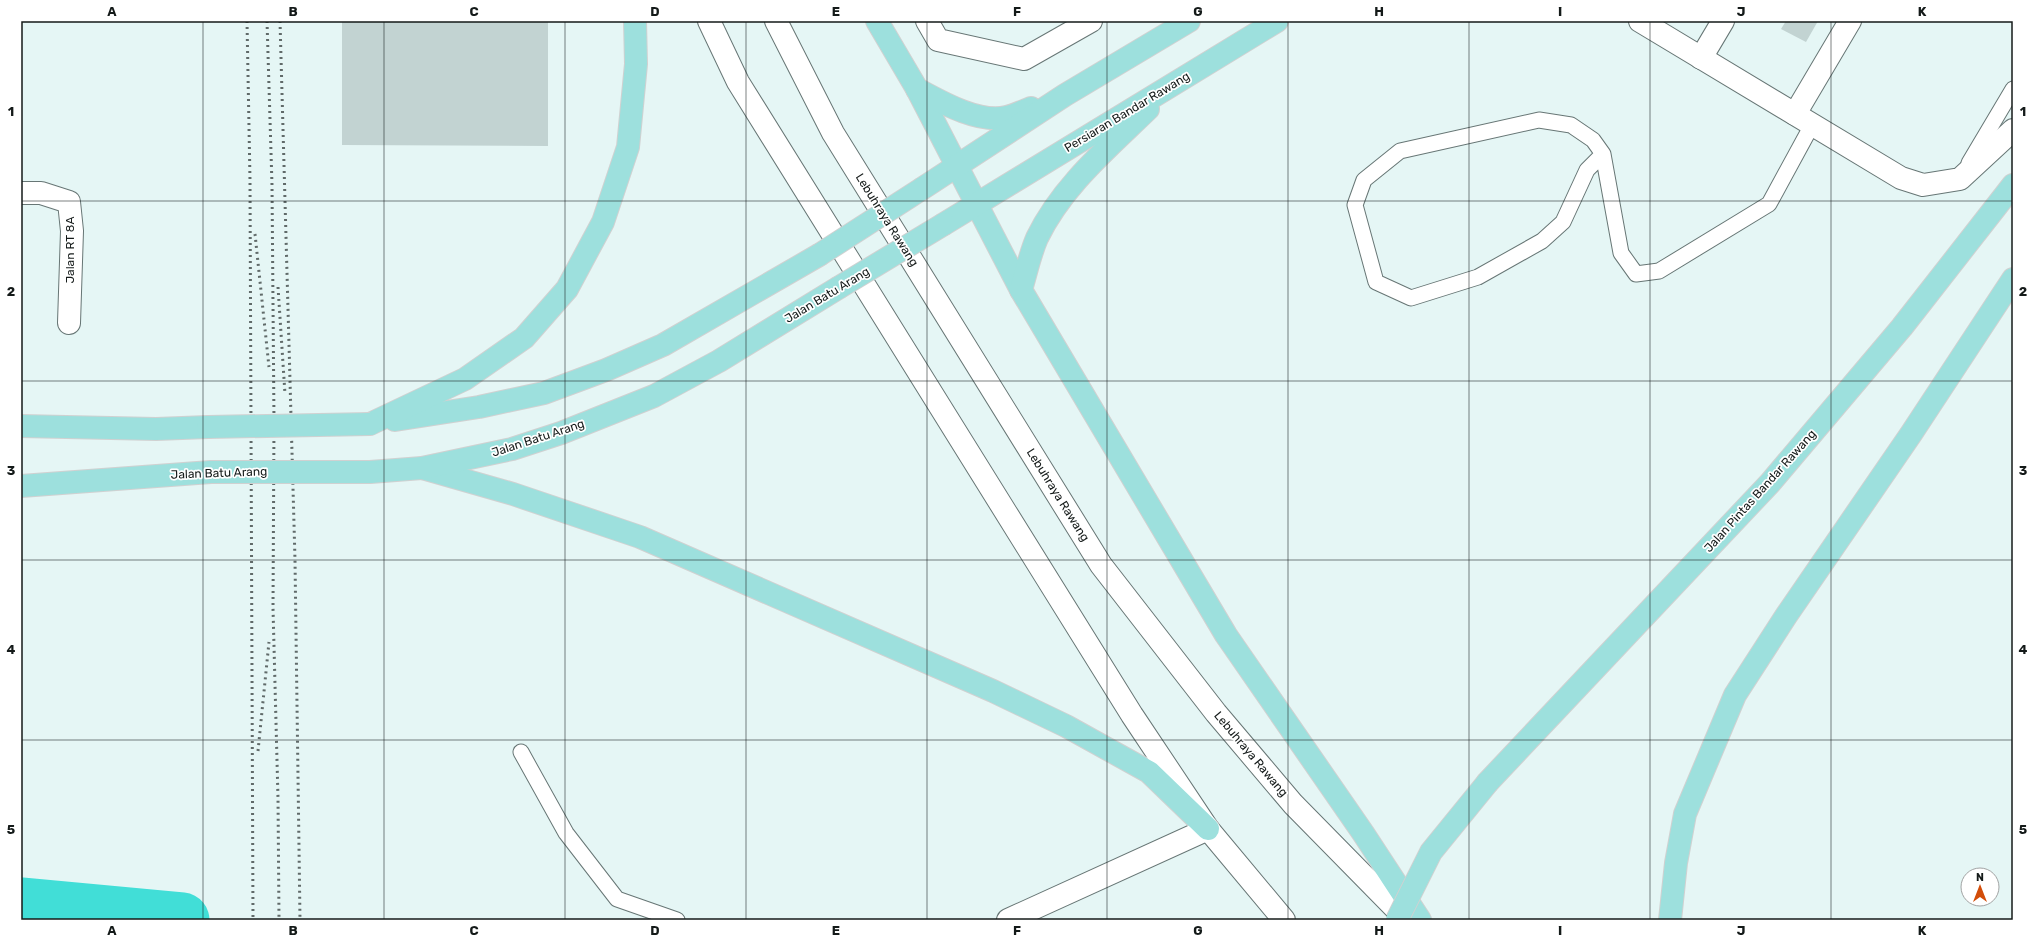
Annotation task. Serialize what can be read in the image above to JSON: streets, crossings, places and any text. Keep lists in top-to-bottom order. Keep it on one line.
{"streets":{"main road":["Persiaran Bandar Rawang","Jalan Batu Arang","Jalan Pintas Bandar Rawang"],"street":["Lebuhraya Rawang","Jalan RT 8A"]},"crossings":[["Persiaran Bandar Rawang","Jalan Batu Arang"]],"north":"top","grid":{"columns":["A","B","C","D","E","F","G","H","I","J","K"],"rows":["1","2","3","4","5"]}}
